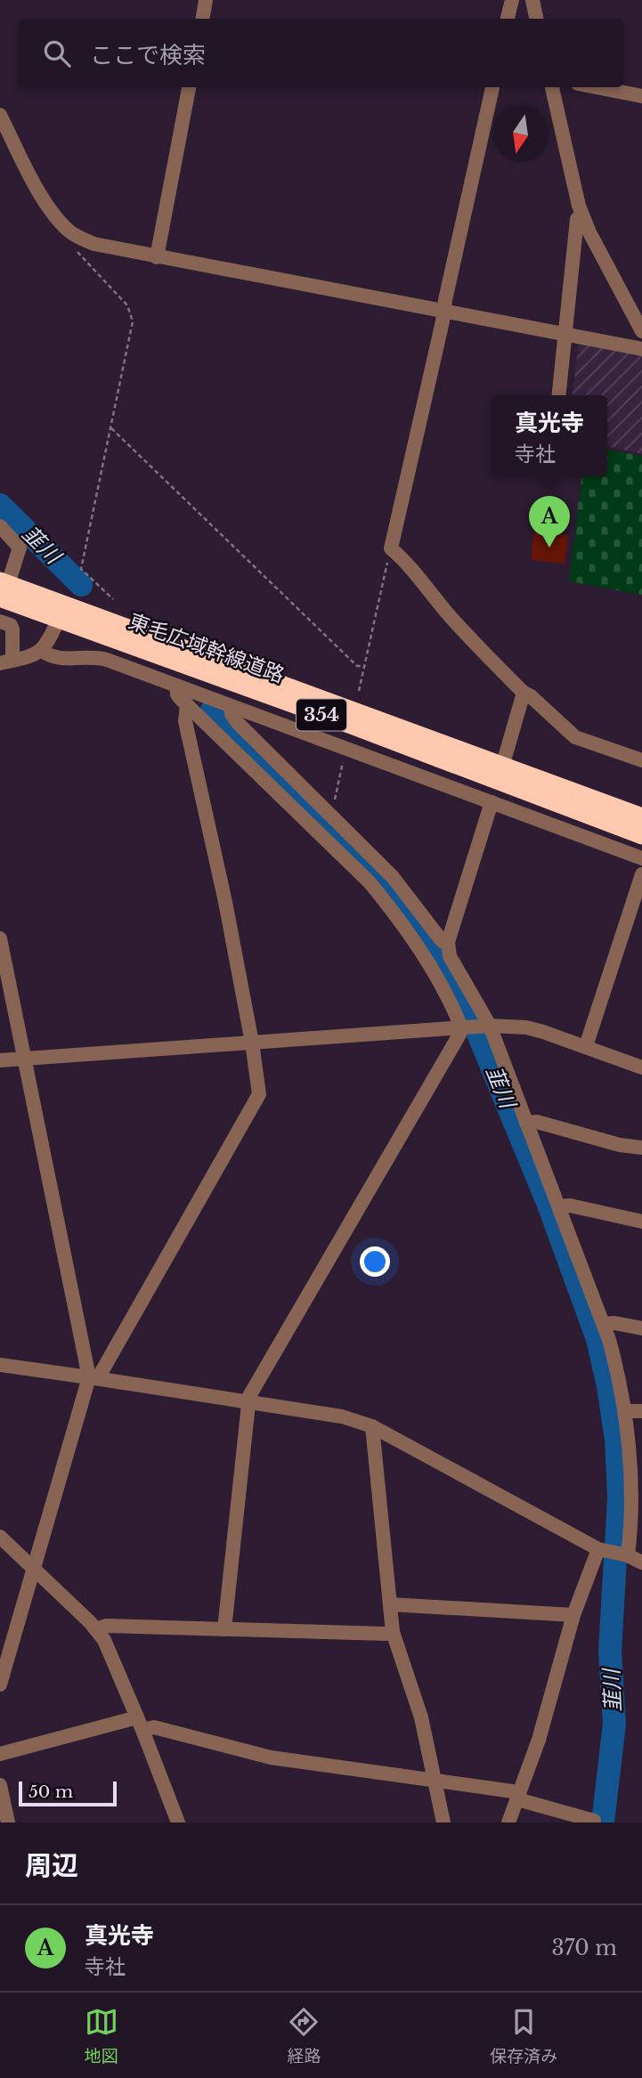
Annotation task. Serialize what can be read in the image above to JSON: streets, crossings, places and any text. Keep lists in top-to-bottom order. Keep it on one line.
{"streets":{"highway":["東毛広域幹線道路","354"]},"water":["韮川"],"scale_bar":"50 m","north":"bottom","page":{"search":"ここで検索","popup":["真光寺","寺社"],"pins":"A","scale":"50 m","heading":"周辺","list":[{"mark":"A","name":"真光寺","note":"寺社","value":"370 m"}],"nav":["地図","経路","保存済み"]}}
